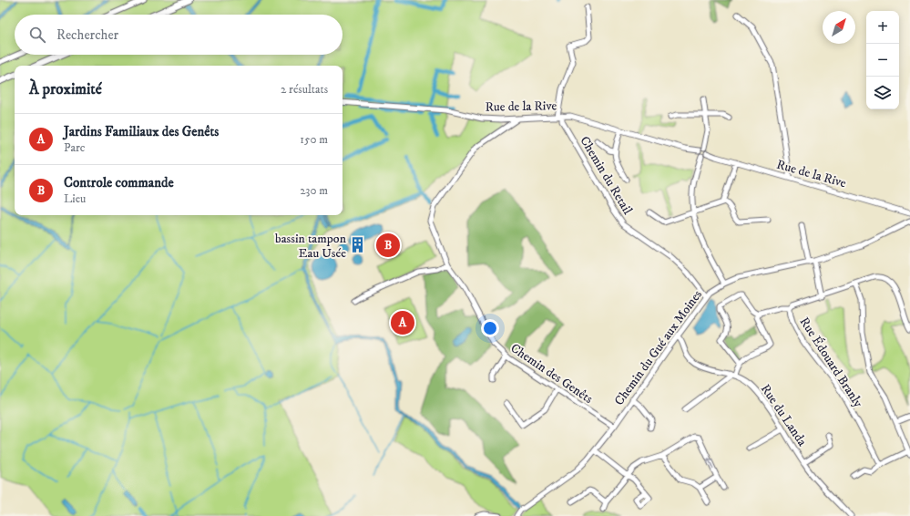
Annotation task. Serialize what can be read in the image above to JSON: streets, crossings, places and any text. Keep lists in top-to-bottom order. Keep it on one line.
{"streets":{"street":["Rue de la Rive","Chemin du Retail","Chemin du Gué aux Moines","Rue Édouard Branly","Chemin des Genêts","Rue du Landa"]},"crossings":[["Rue de la Rive","Chemin du Retail"],["Rue de la Rive","Chemin des Genêts"],["Chemin du Retail","Chemin du Gué aux Moines"],["Chemin du Gué aux Moines","Chemin des Genêts"],["Chemin du Gué aux Moines","Rue du Landa"]],"places":{"building":["bassin tampon Eau Usée"]},"north":"top right","page":{"map_buttons":["+","−"],"search":"Rechercher","heading":["À proximité","2 résultats"],"list":[{"mark":"A","name":"Jardins Familiaux des Genêts","note":"Parc","value":"150 m"},{"mark":"B","name":"Controle commande","note":"Lieu","value":"230 m"}],"pins":["B","A"]}}
